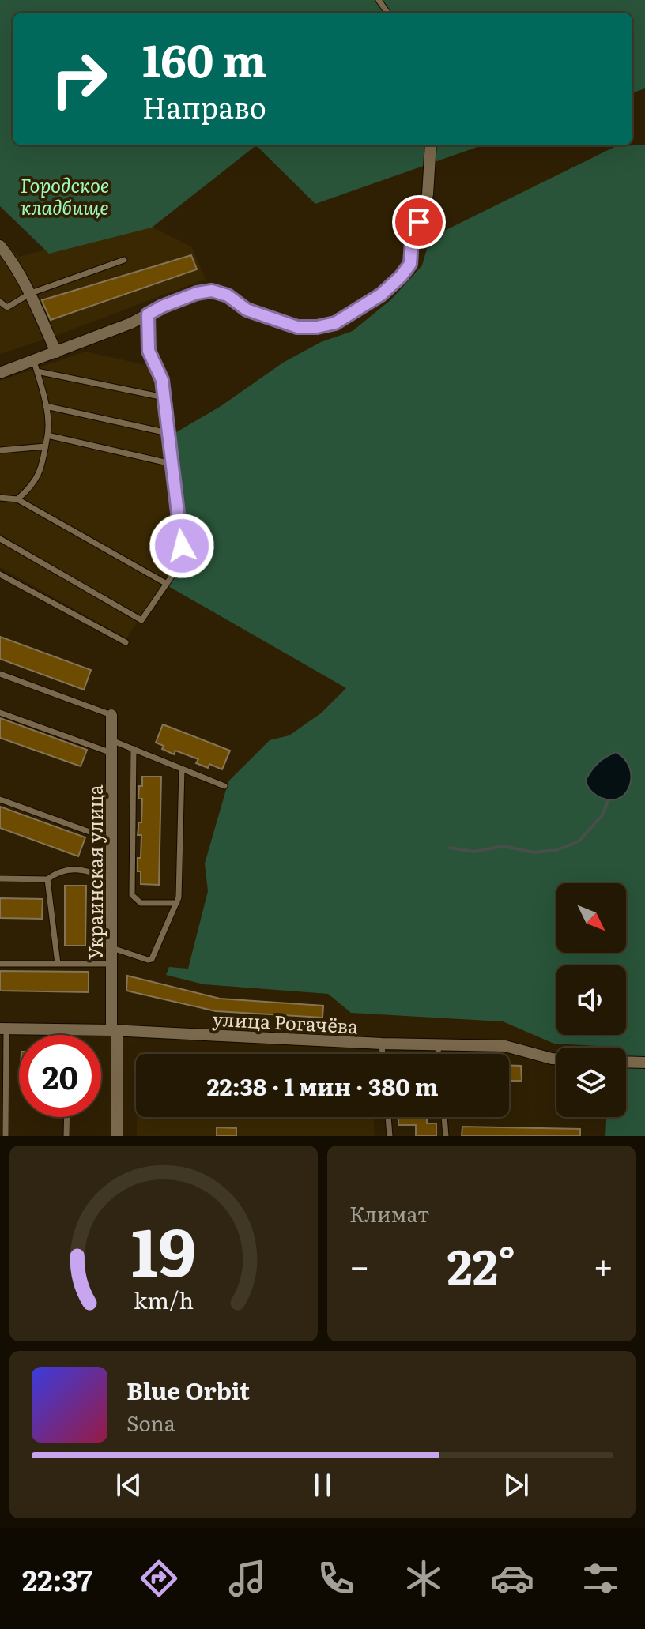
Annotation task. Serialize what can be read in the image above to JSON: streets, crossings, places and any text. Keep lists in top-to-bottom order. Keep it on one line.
{"streets":{"street":["Украинская улица","улица Рогачёва"]},"crossings":[["Украинская улица","улица Рогачёва"]],"parks":["Городское кладбище"],"north":"bottom right","page":{"turn":["160 m","Направо"],"limit":"20","trip":"22:38 · 1 мин · 380 m","tile":"Климат","heat":["−","22°","+"],"song":["Blue Orbit","Sona"],"tabs":"22:37","gauge":["19","km/h"]}}
